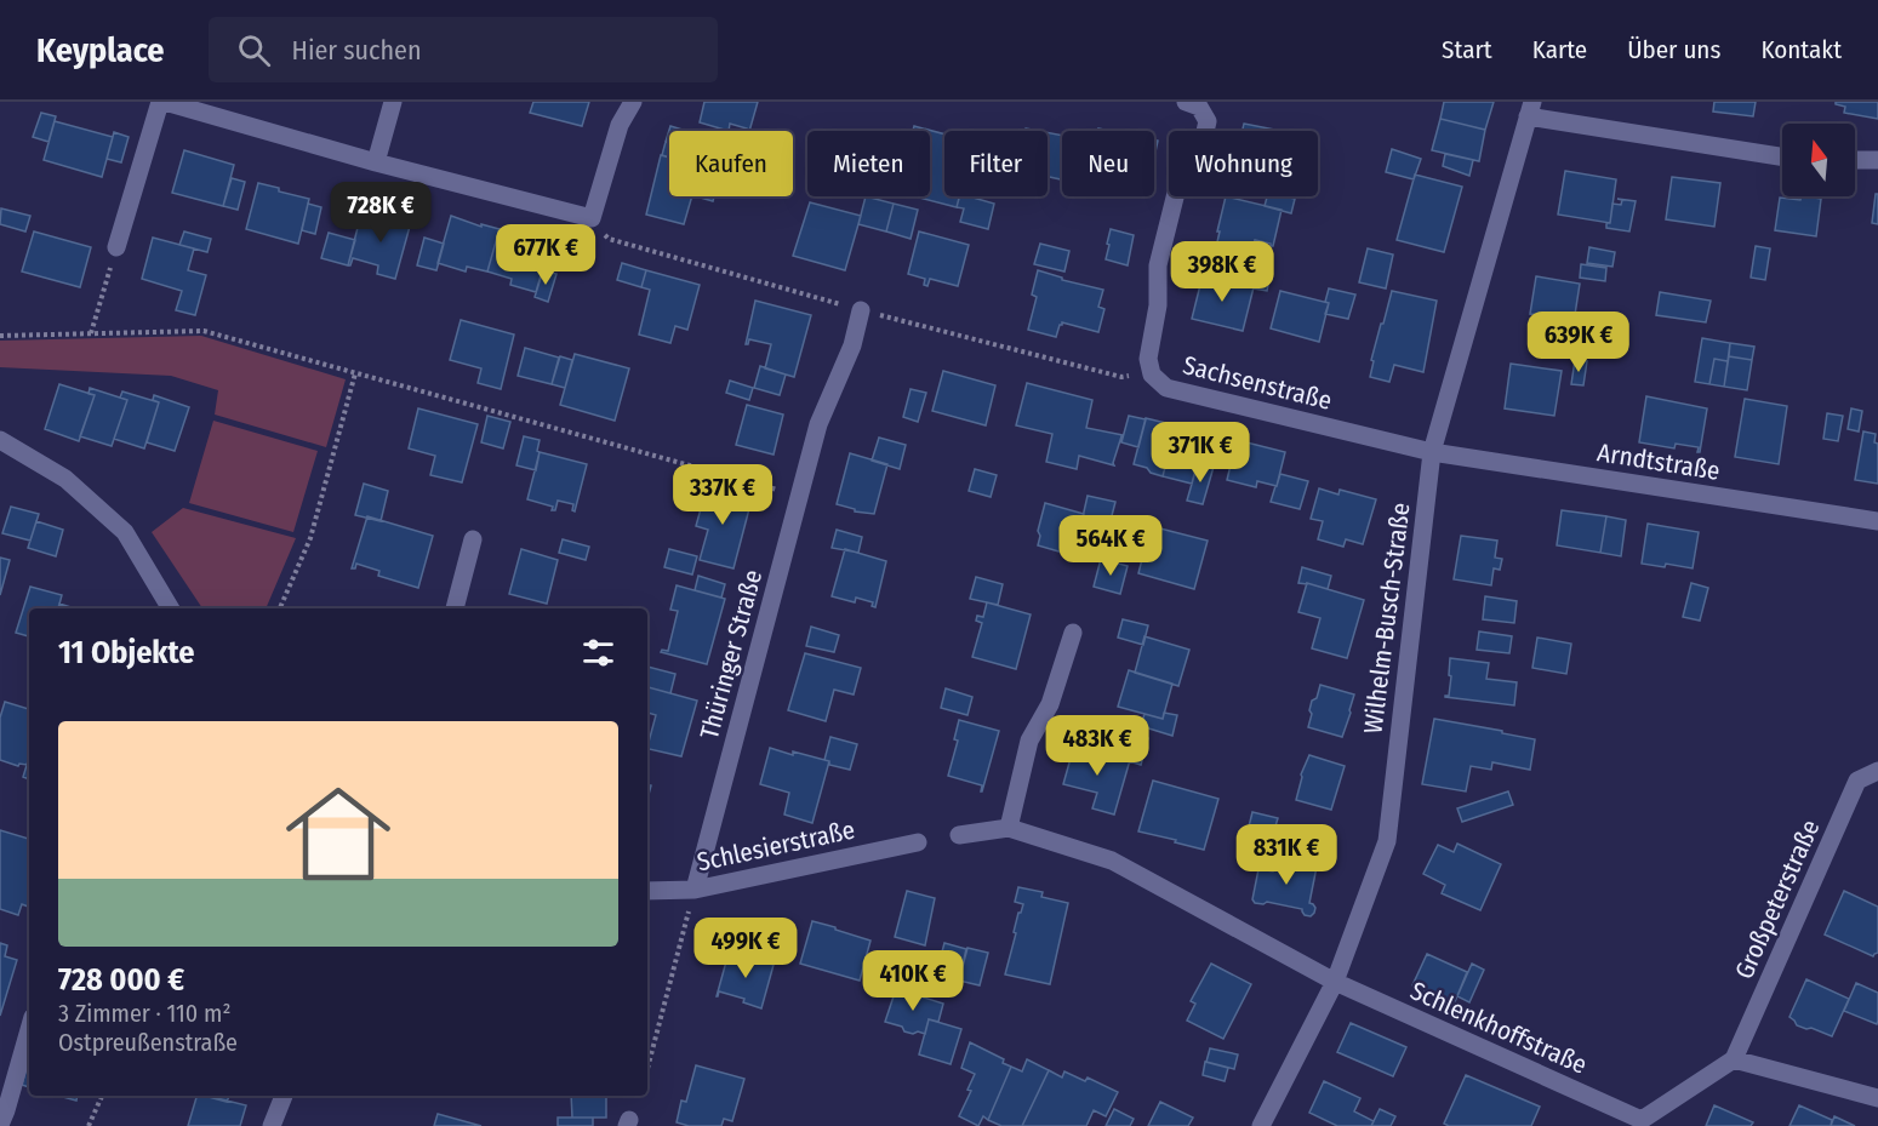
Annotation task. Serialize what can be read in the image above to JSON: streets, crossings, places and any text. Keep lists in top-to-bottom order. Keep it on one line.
{"streets":{"street":["Sachsenstraße","Arndtstraße","Wilhelm-Busch-Straße","Thüringer Straße","Schlesierstraße","Großpeterstraße","Schlenkhoffstraße"]},"crossings":[["Sachsenstraße","Arndtstraße"],["Sachsenstraße","Wilhelm-Busch-Straße"],["Arndtstraße","Wilhelm-Busch-Straße"],["Wilhelm-Busch-Straße","Schlenkhoffstraße"],["Thüringer Straße","Schlesierstraße"],["Großpeterstraße","Schlenkhoffstraße"]],"north":"top","page":{"header":"Keyplace","search":"Hier suchen","nav":["Start","Karte","Über uns","Kontakt"],"chip":["Kaufen","Mieten","Filter","Neu","Wohnung"],"price":["728K €","677K €","398K €","639K €","371K €","337K €","564K €","483K €","831K €","499K €","410K €"],"heading":"11 Objekte","list":[{"name":"728 000 €","note":"3 Zimmer · 110 m² · Ostpreußenstraße"}]}}
